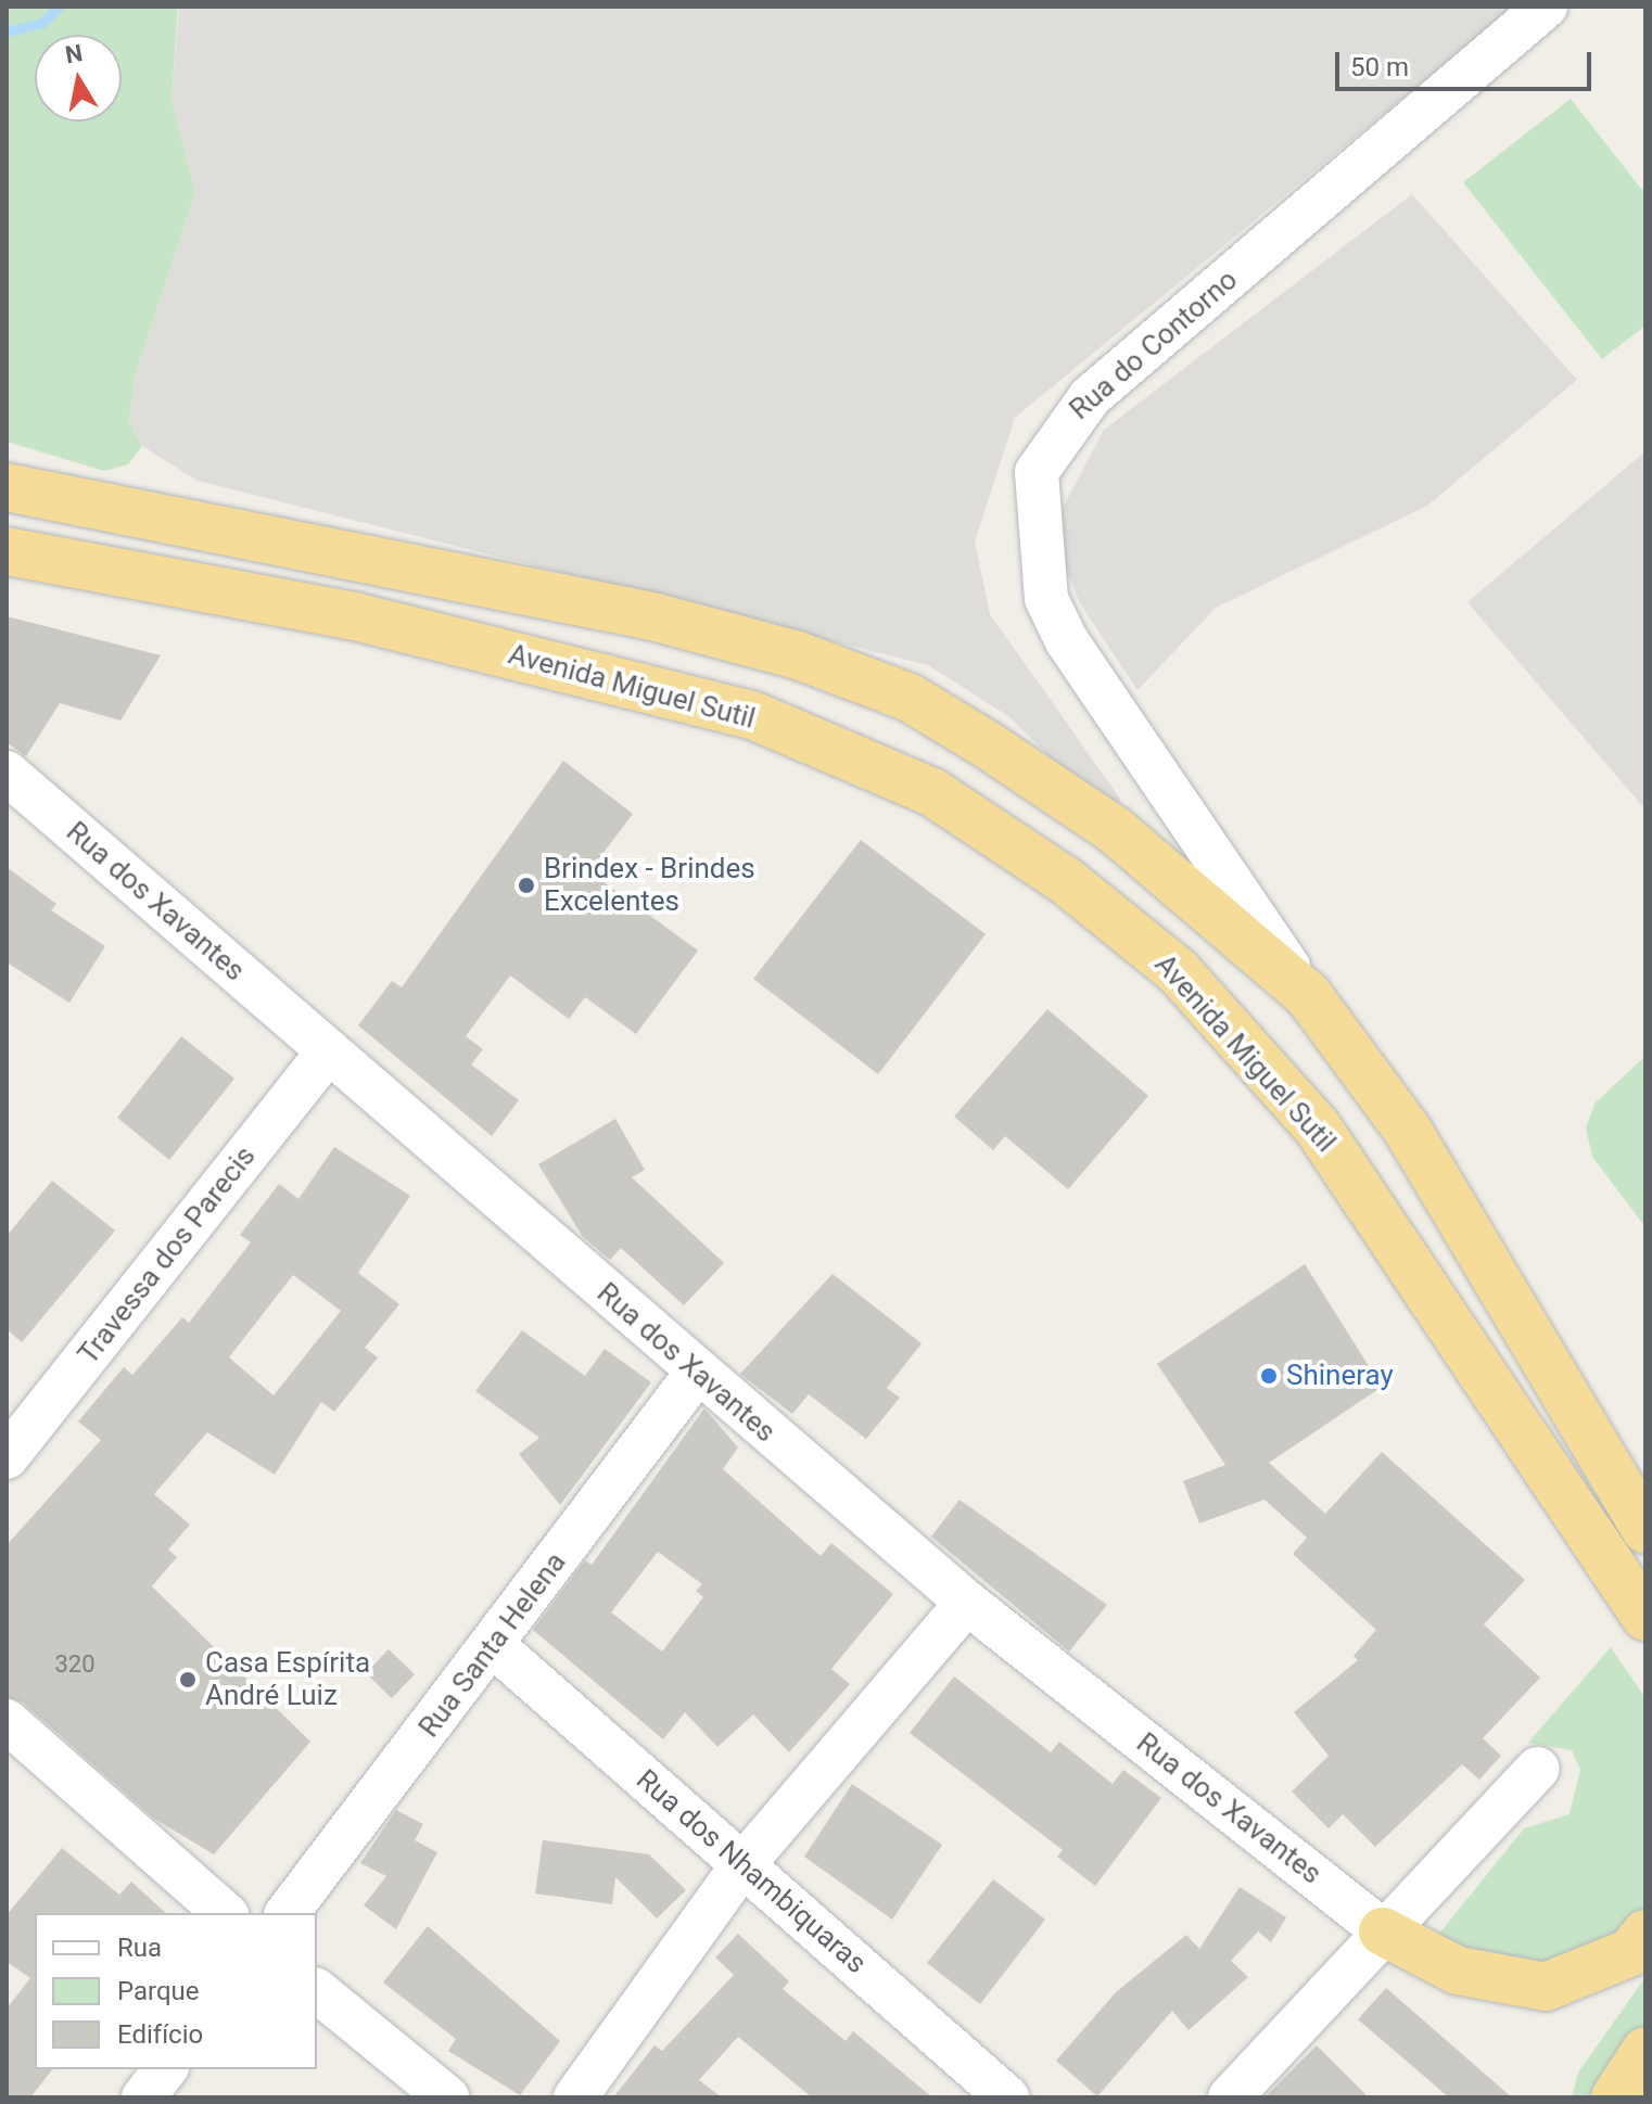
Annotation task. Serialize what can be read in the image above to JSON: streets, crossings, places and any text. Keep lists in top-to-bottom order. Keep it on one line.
{"streets":{"highway":["Avenida Miguel Sutil"],"street":["Rua do Contorno","Rua dos Xavantes","Travessa dos Parecis","Rua Santa Helena","Rua dos Nhambiquaras"]},"crossings":[["Rua dos Xavantes","Travessa dos Parecis"],["Rua dos Xavantes","Rua Santa Helena"],["Rua Santa Helena","Rua dos Nhambiquaras"]],"places":["Brindex - Brindes Excelentes","Shineray","Casa Espírita André Luiz"],"house_numbers":["320"],"legend":["Rua","Parque","Edifício"],"scale_bar":"50 m","north":"top"}
